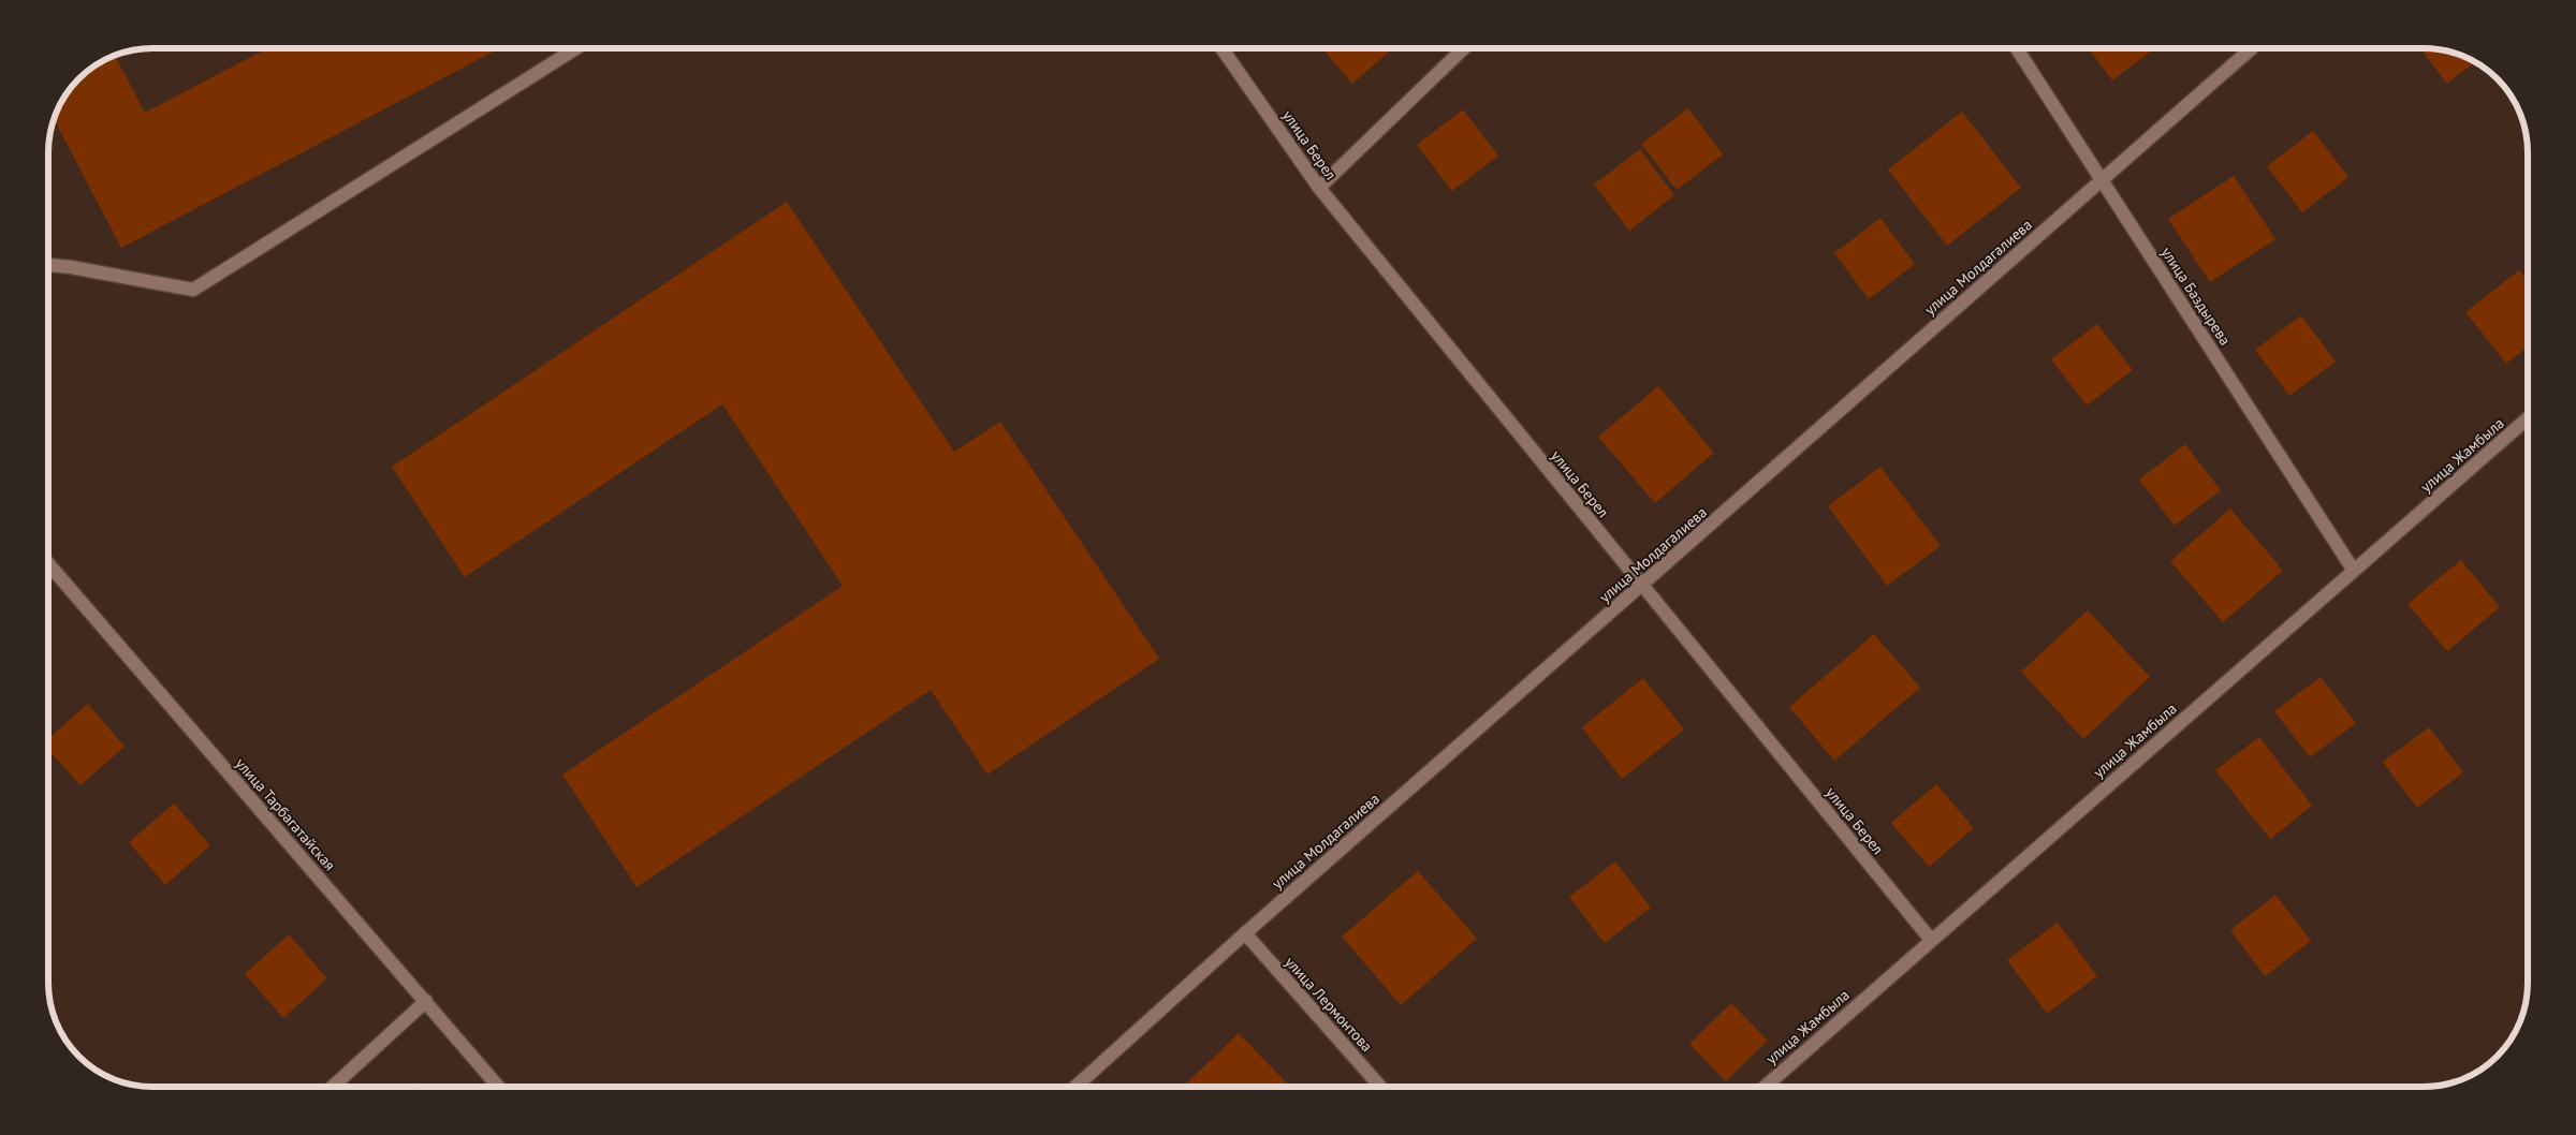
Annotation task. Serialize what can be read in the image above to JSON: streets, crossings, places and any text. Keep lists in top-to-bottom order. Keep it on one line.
{"streets":{"street":["улица Берел","улица Молдагалиева","улица Баздырева","улица Жамбыла","улица Тарбагатайская","улица Лермонтова"]},"crossings":[["улица Берел","улица Молдагалиева"],["улица Берел","улица Жамбыла"],["улица Молдагалиева","улица Баздырева"],["улица Молдагалиева","улица Лермонтова"],["улица Баздырева","улица Жамбыла"]]}
